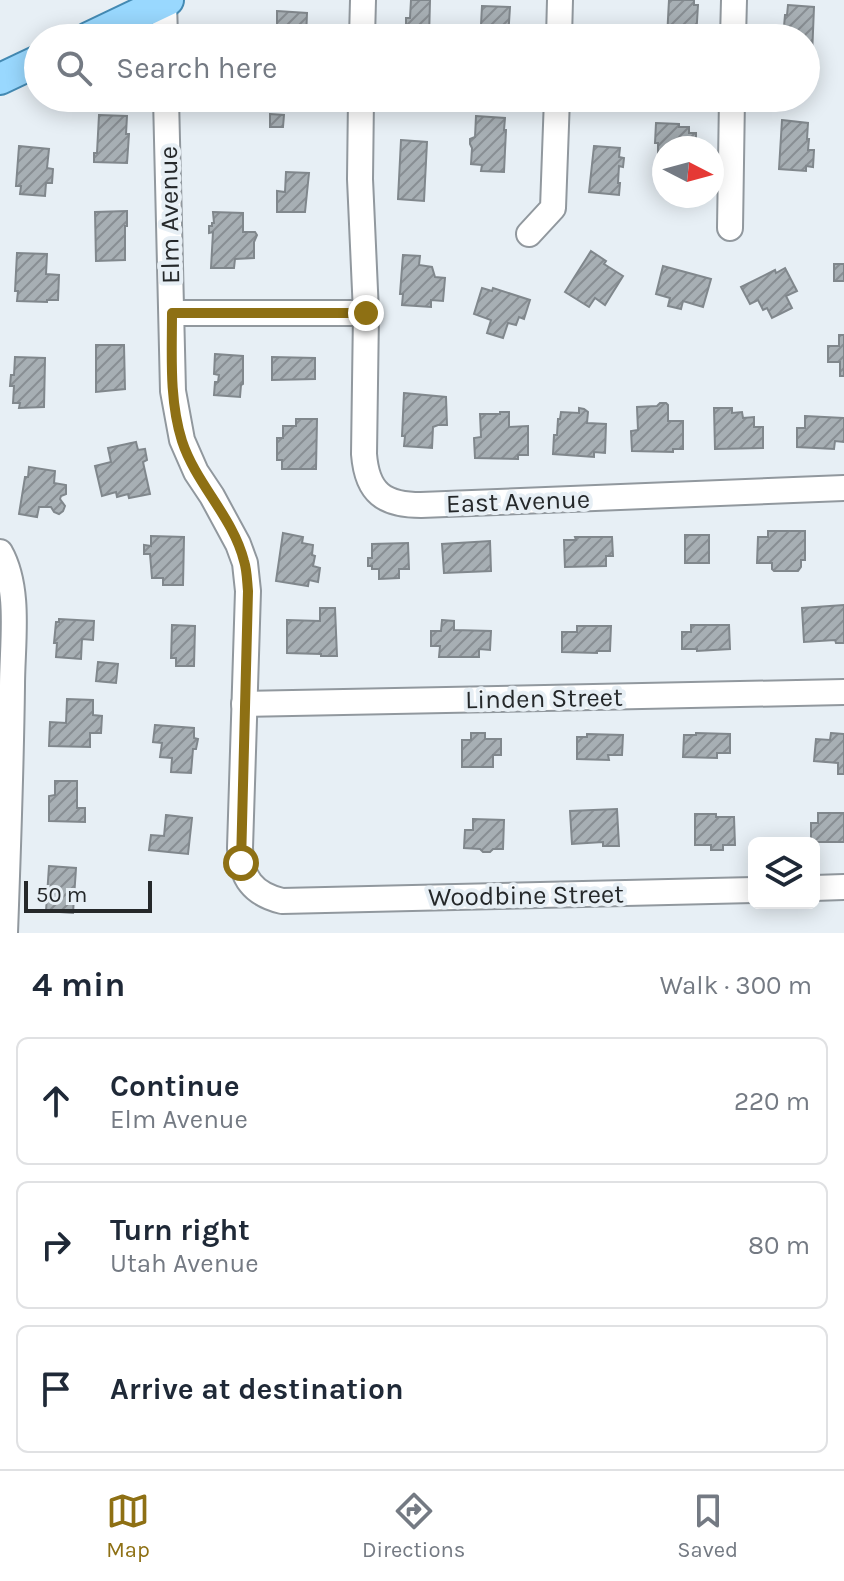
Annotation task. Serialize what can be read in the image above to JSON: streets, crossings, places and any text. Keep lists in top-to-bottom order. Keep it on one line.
{"streets":{"street":["Elm Avenue","East Avenue","Linden Street","Woodbine Street"]},"crossings":[["Elm Avenue","Linden Street"],["Elm Avenue","Woodbine Street"]],"scale_bar":"50 m","north":"right","page":{"search":"Search here","scale":"50 m","heading":["4 min","Walk · 300 m"],"list":[["Continue","Elm Avenue","220 m"],["Turn right","Utah Avenue","80 m"],"Arrive at destination"],"nav":["Map","Directions","Saved"]}}
